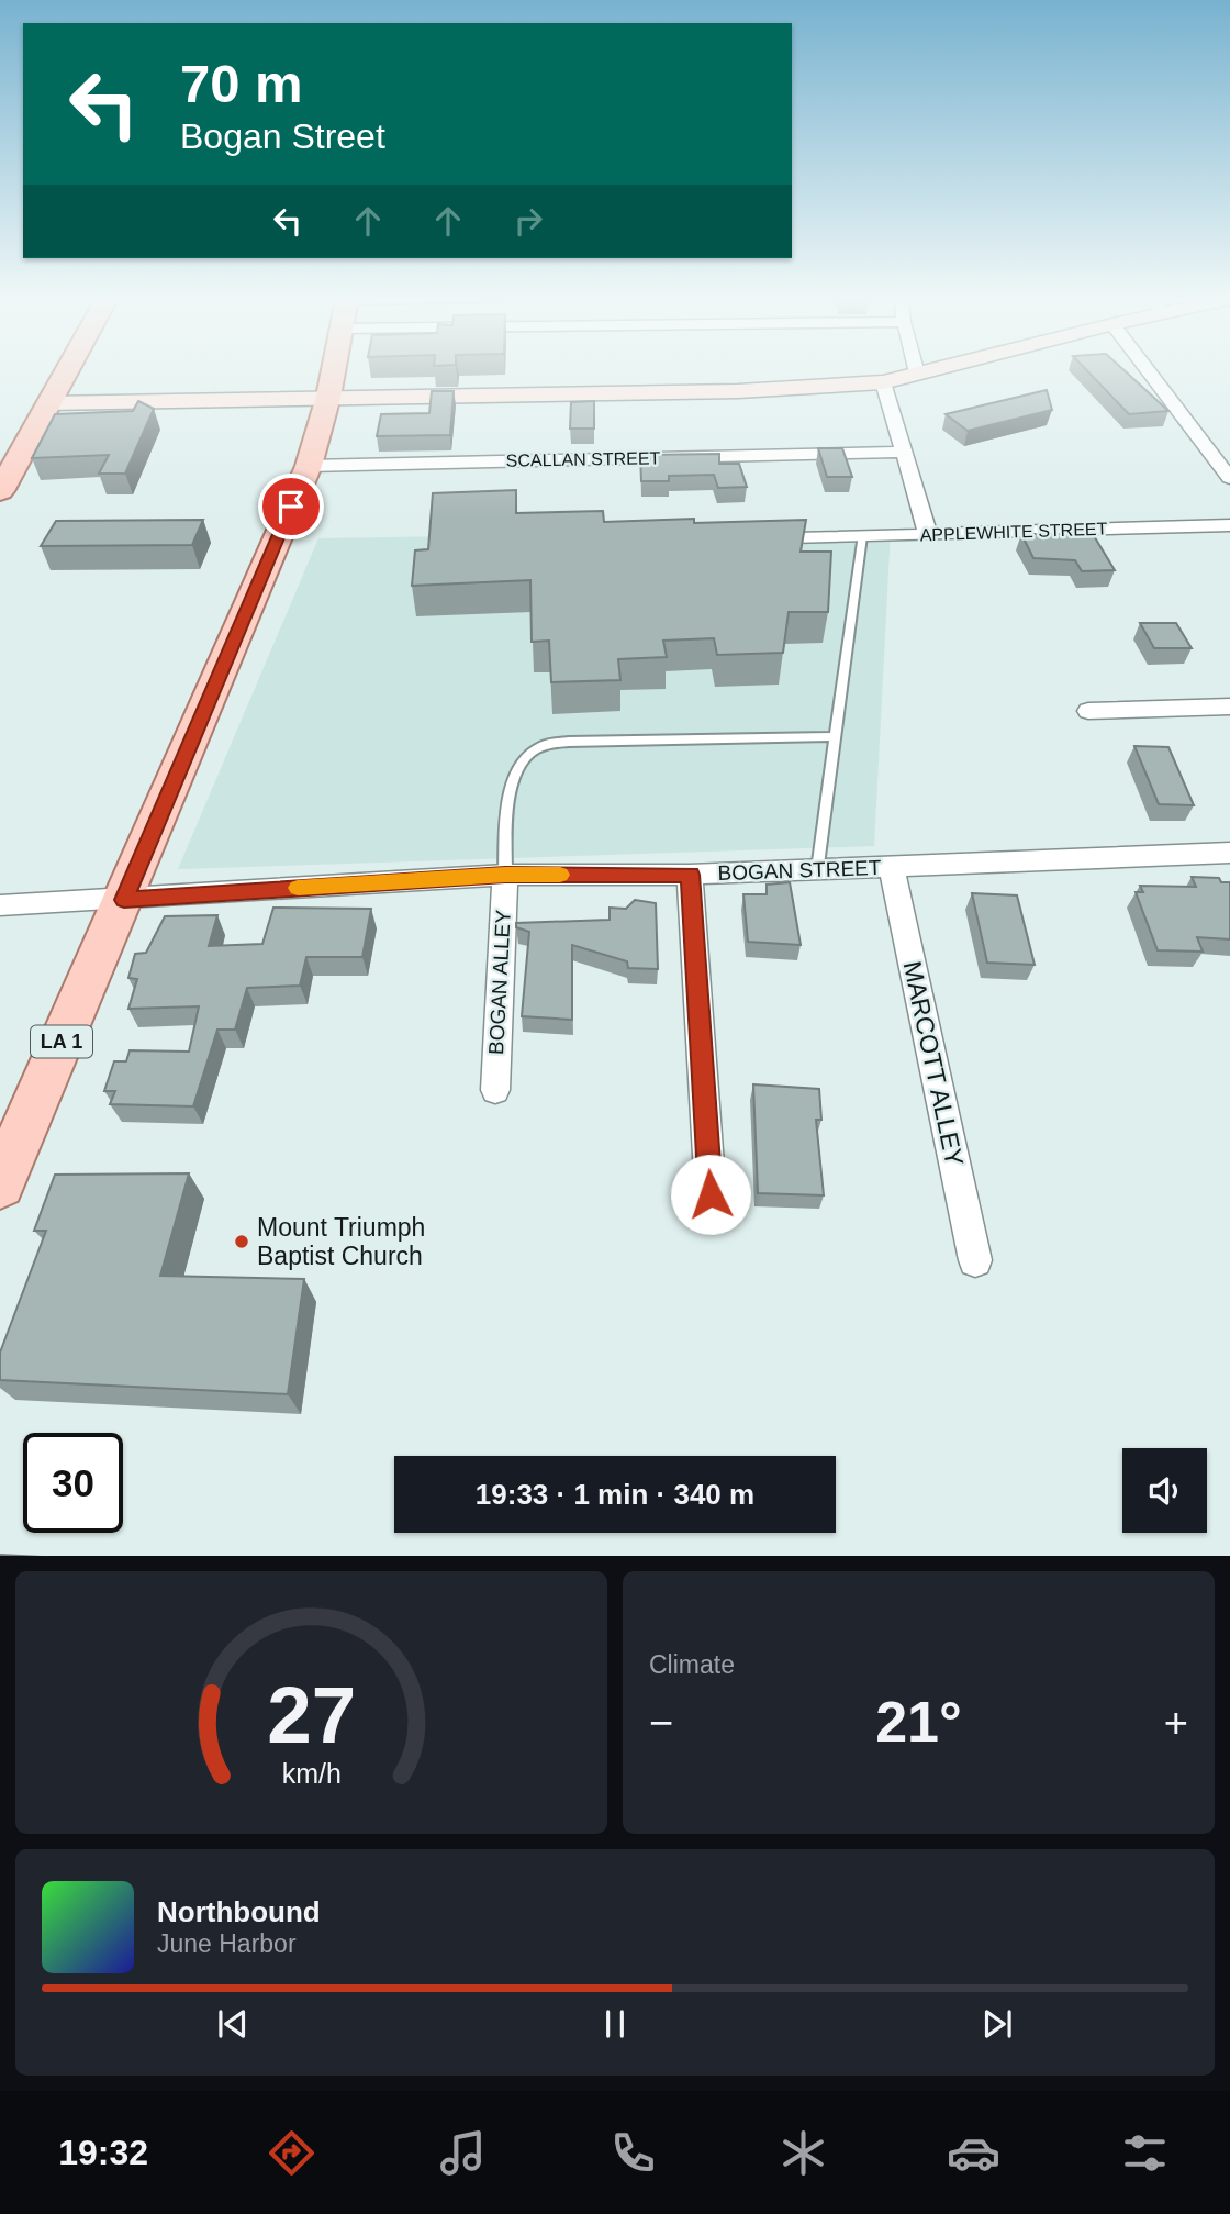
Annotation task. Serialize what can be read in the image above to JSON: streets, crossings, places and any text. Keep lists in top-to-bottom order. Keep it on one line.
{"streets":{"main road":["LA 1"],"street":["SCALLAN STREET","APPLEWHITE STREET","BOGAN STREET","BOGAN ALLEY","MARCOTT ALLEY"]},"crossings":[["SCALLAN STREET","LA 1"],["BOGAN STREET","BOGAN ALLEY"],["BOGAN STREET","LA 1"],["BOGAN STREET","MARCOTT ALLEY"]],"places":["Mount Triumph Baptist Church"],"page":{"turn":["70 m","Bogan Street"],"limit":"30","trip":"19:33 · 1 min · 340 m","tile":"Climate","heat":["−","21°","+"],"song":["Northbound","June Harbor"],"tabs":"19:32","gauge":["27","km/h"]}}
